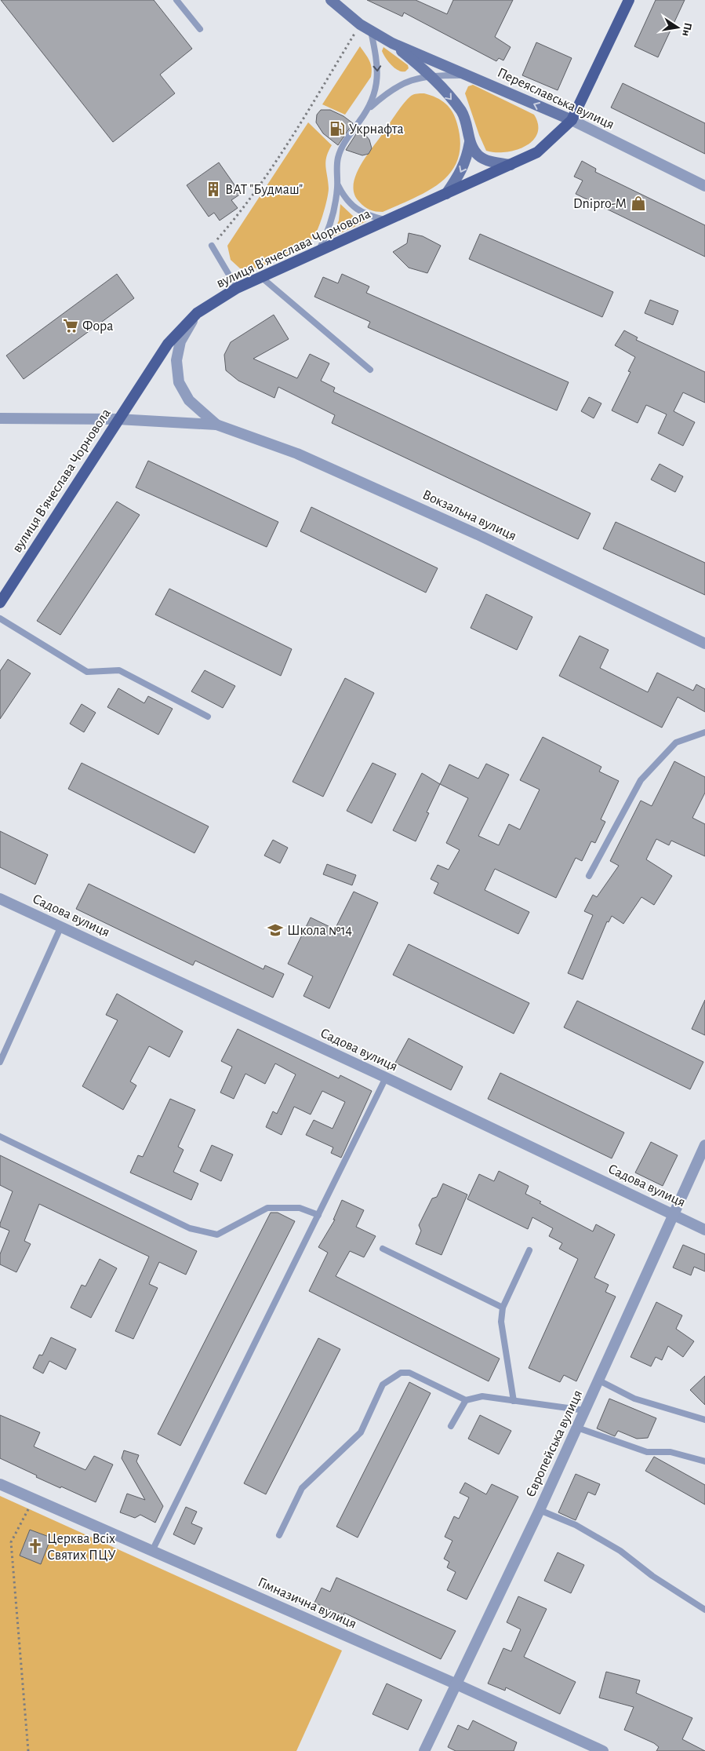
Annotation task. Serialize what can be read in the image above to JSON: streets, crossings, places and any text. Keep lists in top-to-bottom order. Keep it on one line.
{"streets":{"main road":["Переяславська вулиця","вулиця В'ячеслава Чорновола"],"street":["Вокзальна вулиця","Садова вулиця","Європейська вулиця","Гімназична вулиця"]},"crossings":[["Переяславська вулиця","вулиця В'ячеслава Чорновола"],["вулиця В'ячеслава Чорновола","Вокзальна вулиця"],["Садова вулиця","Європейська вулиця"],["Європейська вулиця","Гімназична вулиця"]],"places":{"fuel station":["Укрнафта"],"building":["ВАТ \"Будмаш\""],"shop":["Dnipro-M"],"supermarket":["Фора"],"school or university":["Школа №14"],"church":["Церква Всіх Святих ПЦУ"]},"north":"right"}
